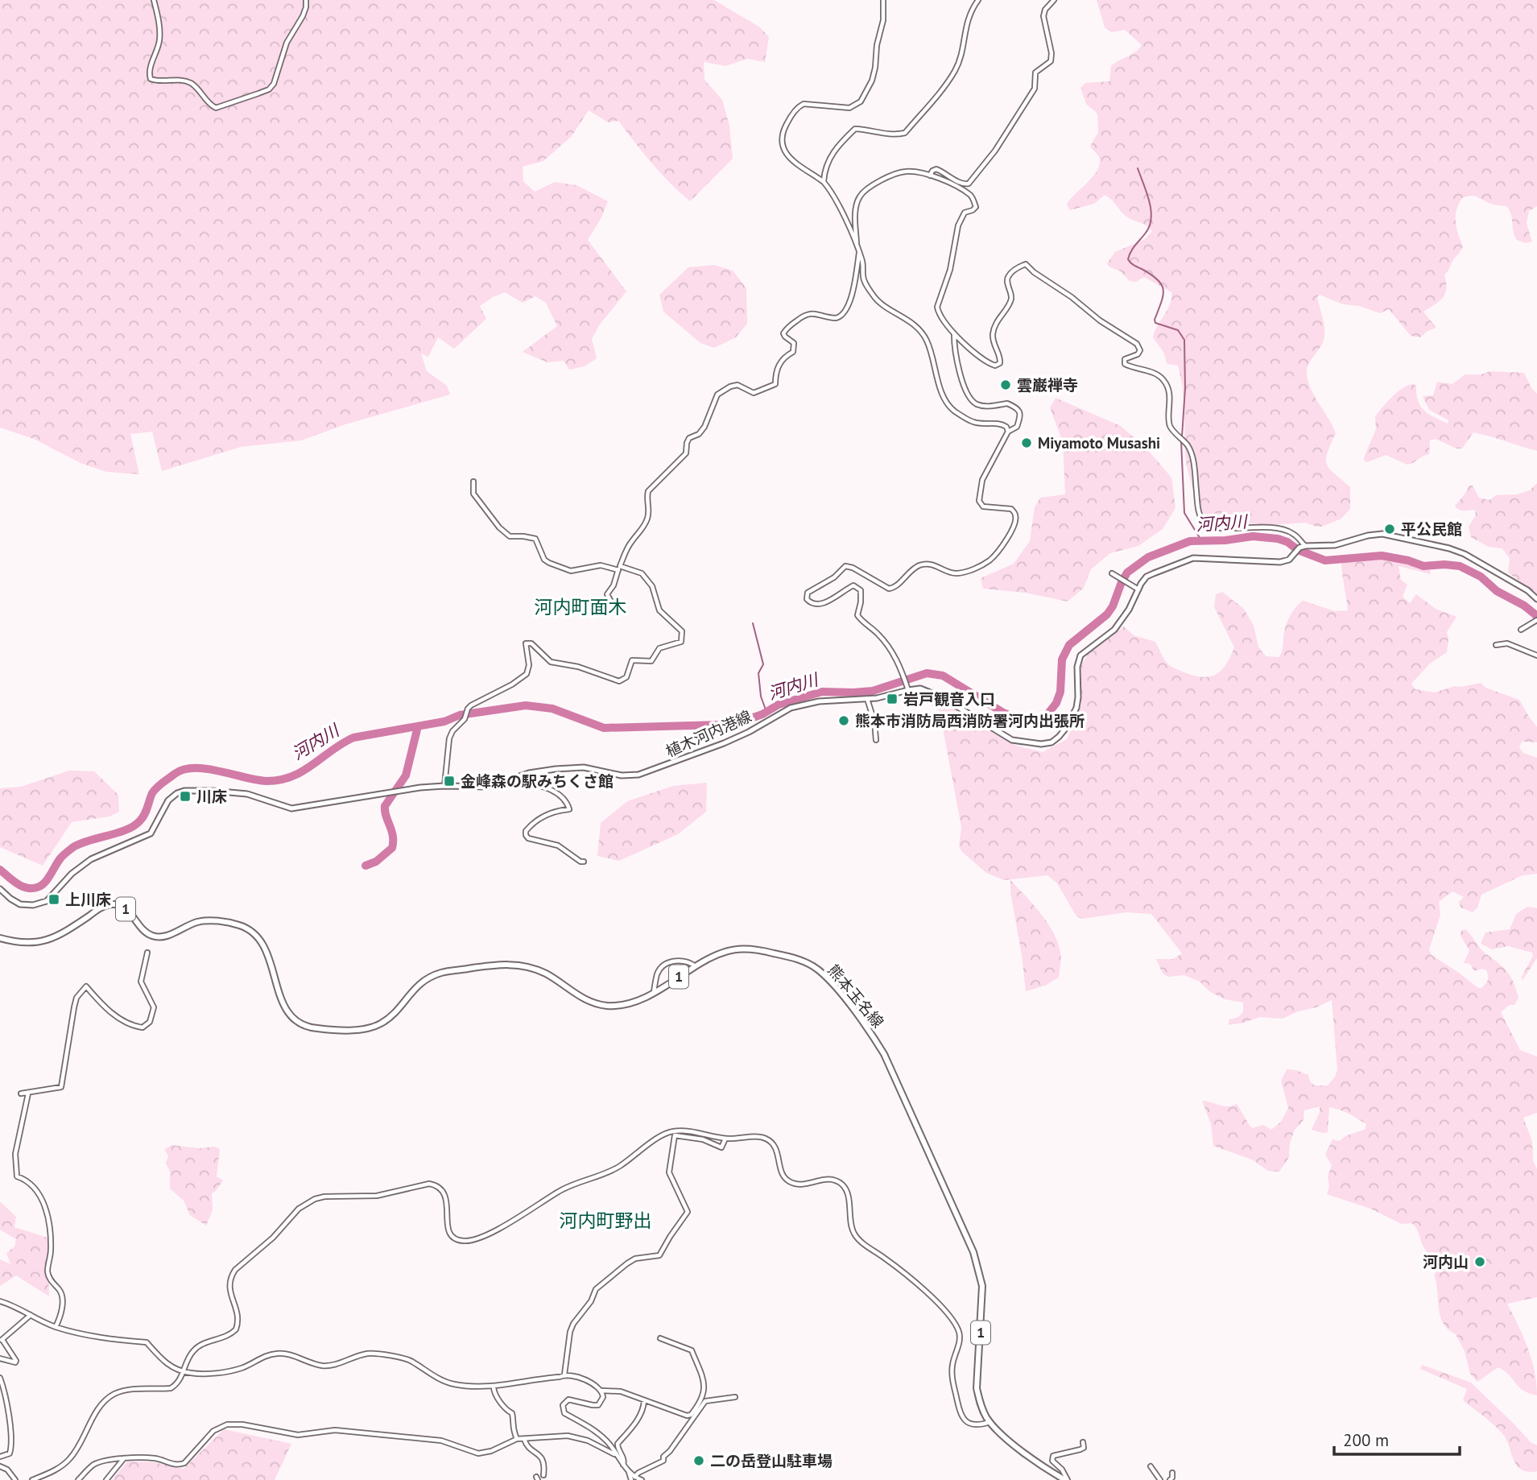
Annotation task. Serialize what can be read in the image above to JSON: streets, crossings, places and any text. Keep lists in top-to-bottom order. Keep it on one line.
{"streets":{"main road":["植木河内港線","1","熊本玉名線"]},"districts":["河内町面木","河内町野出"],"water":["河内川"],"places":{"other":["雲巌禅寺","Miyamoto Musashi","平公民館","熊本市消防局西消防署河内出張所","河内山","二の岳登山駐車場"],"transit":["岩戸観音入口","金峰森の駅みちくさ館","川床","上川床"]},"scale_bar":"200 m"}
